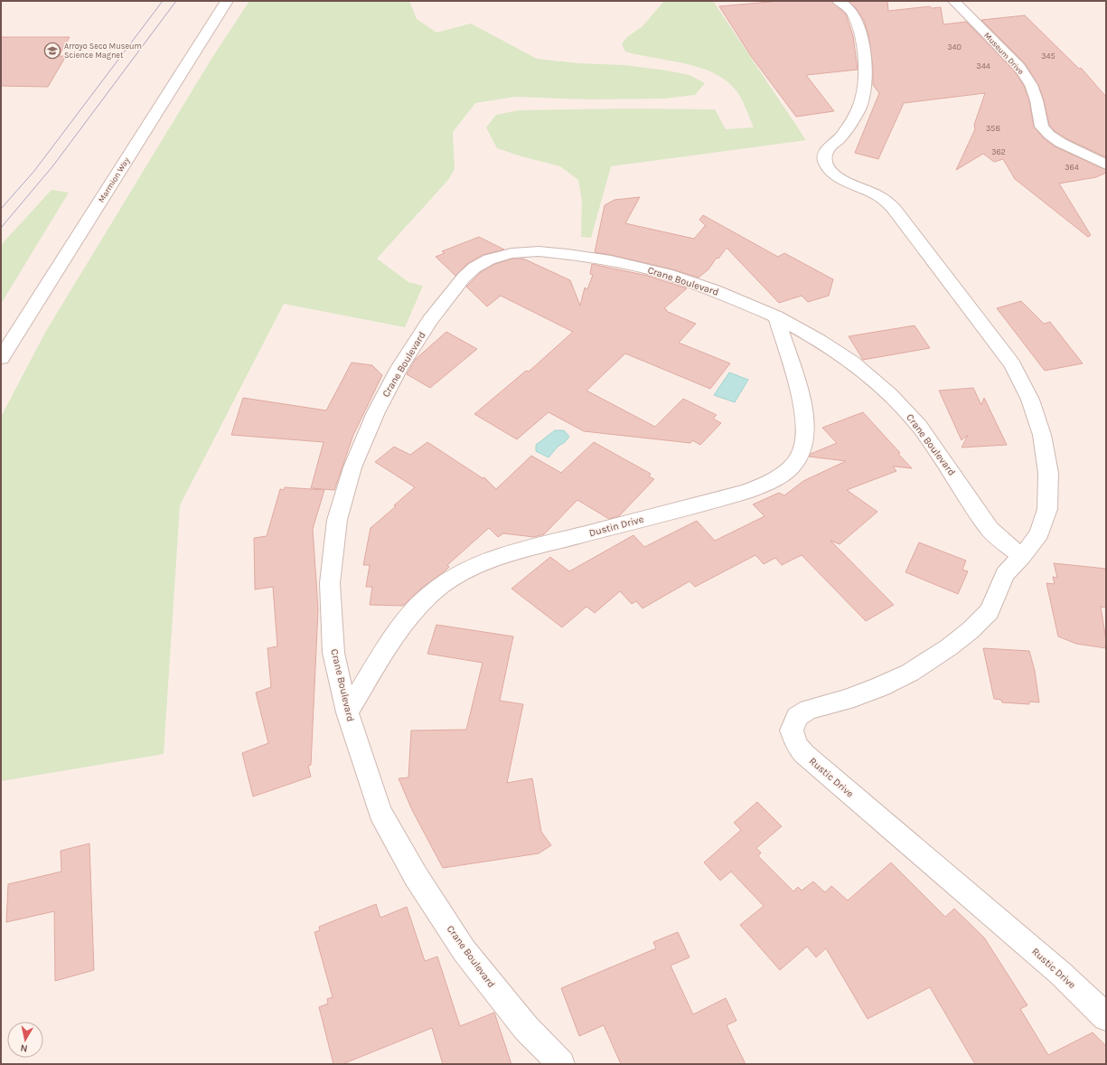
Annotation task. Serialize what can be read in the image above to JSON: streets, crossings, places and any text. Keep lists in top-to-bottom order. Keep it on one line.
{"streets":{"street":["Museum Drive","Marmion Way","Crane Boulevard","Dustin Drive","Rustic Drive"]},"crossings":[["Crane Boulevard","Dustin Drive"],["Crane Boulevard","Rustic Drive"]],"places":{"school or university":["Arroyo Seco Museum Science Magnet"]},"house_numbers":["340","345","344","358","362","364"],"north":"bottom"}
